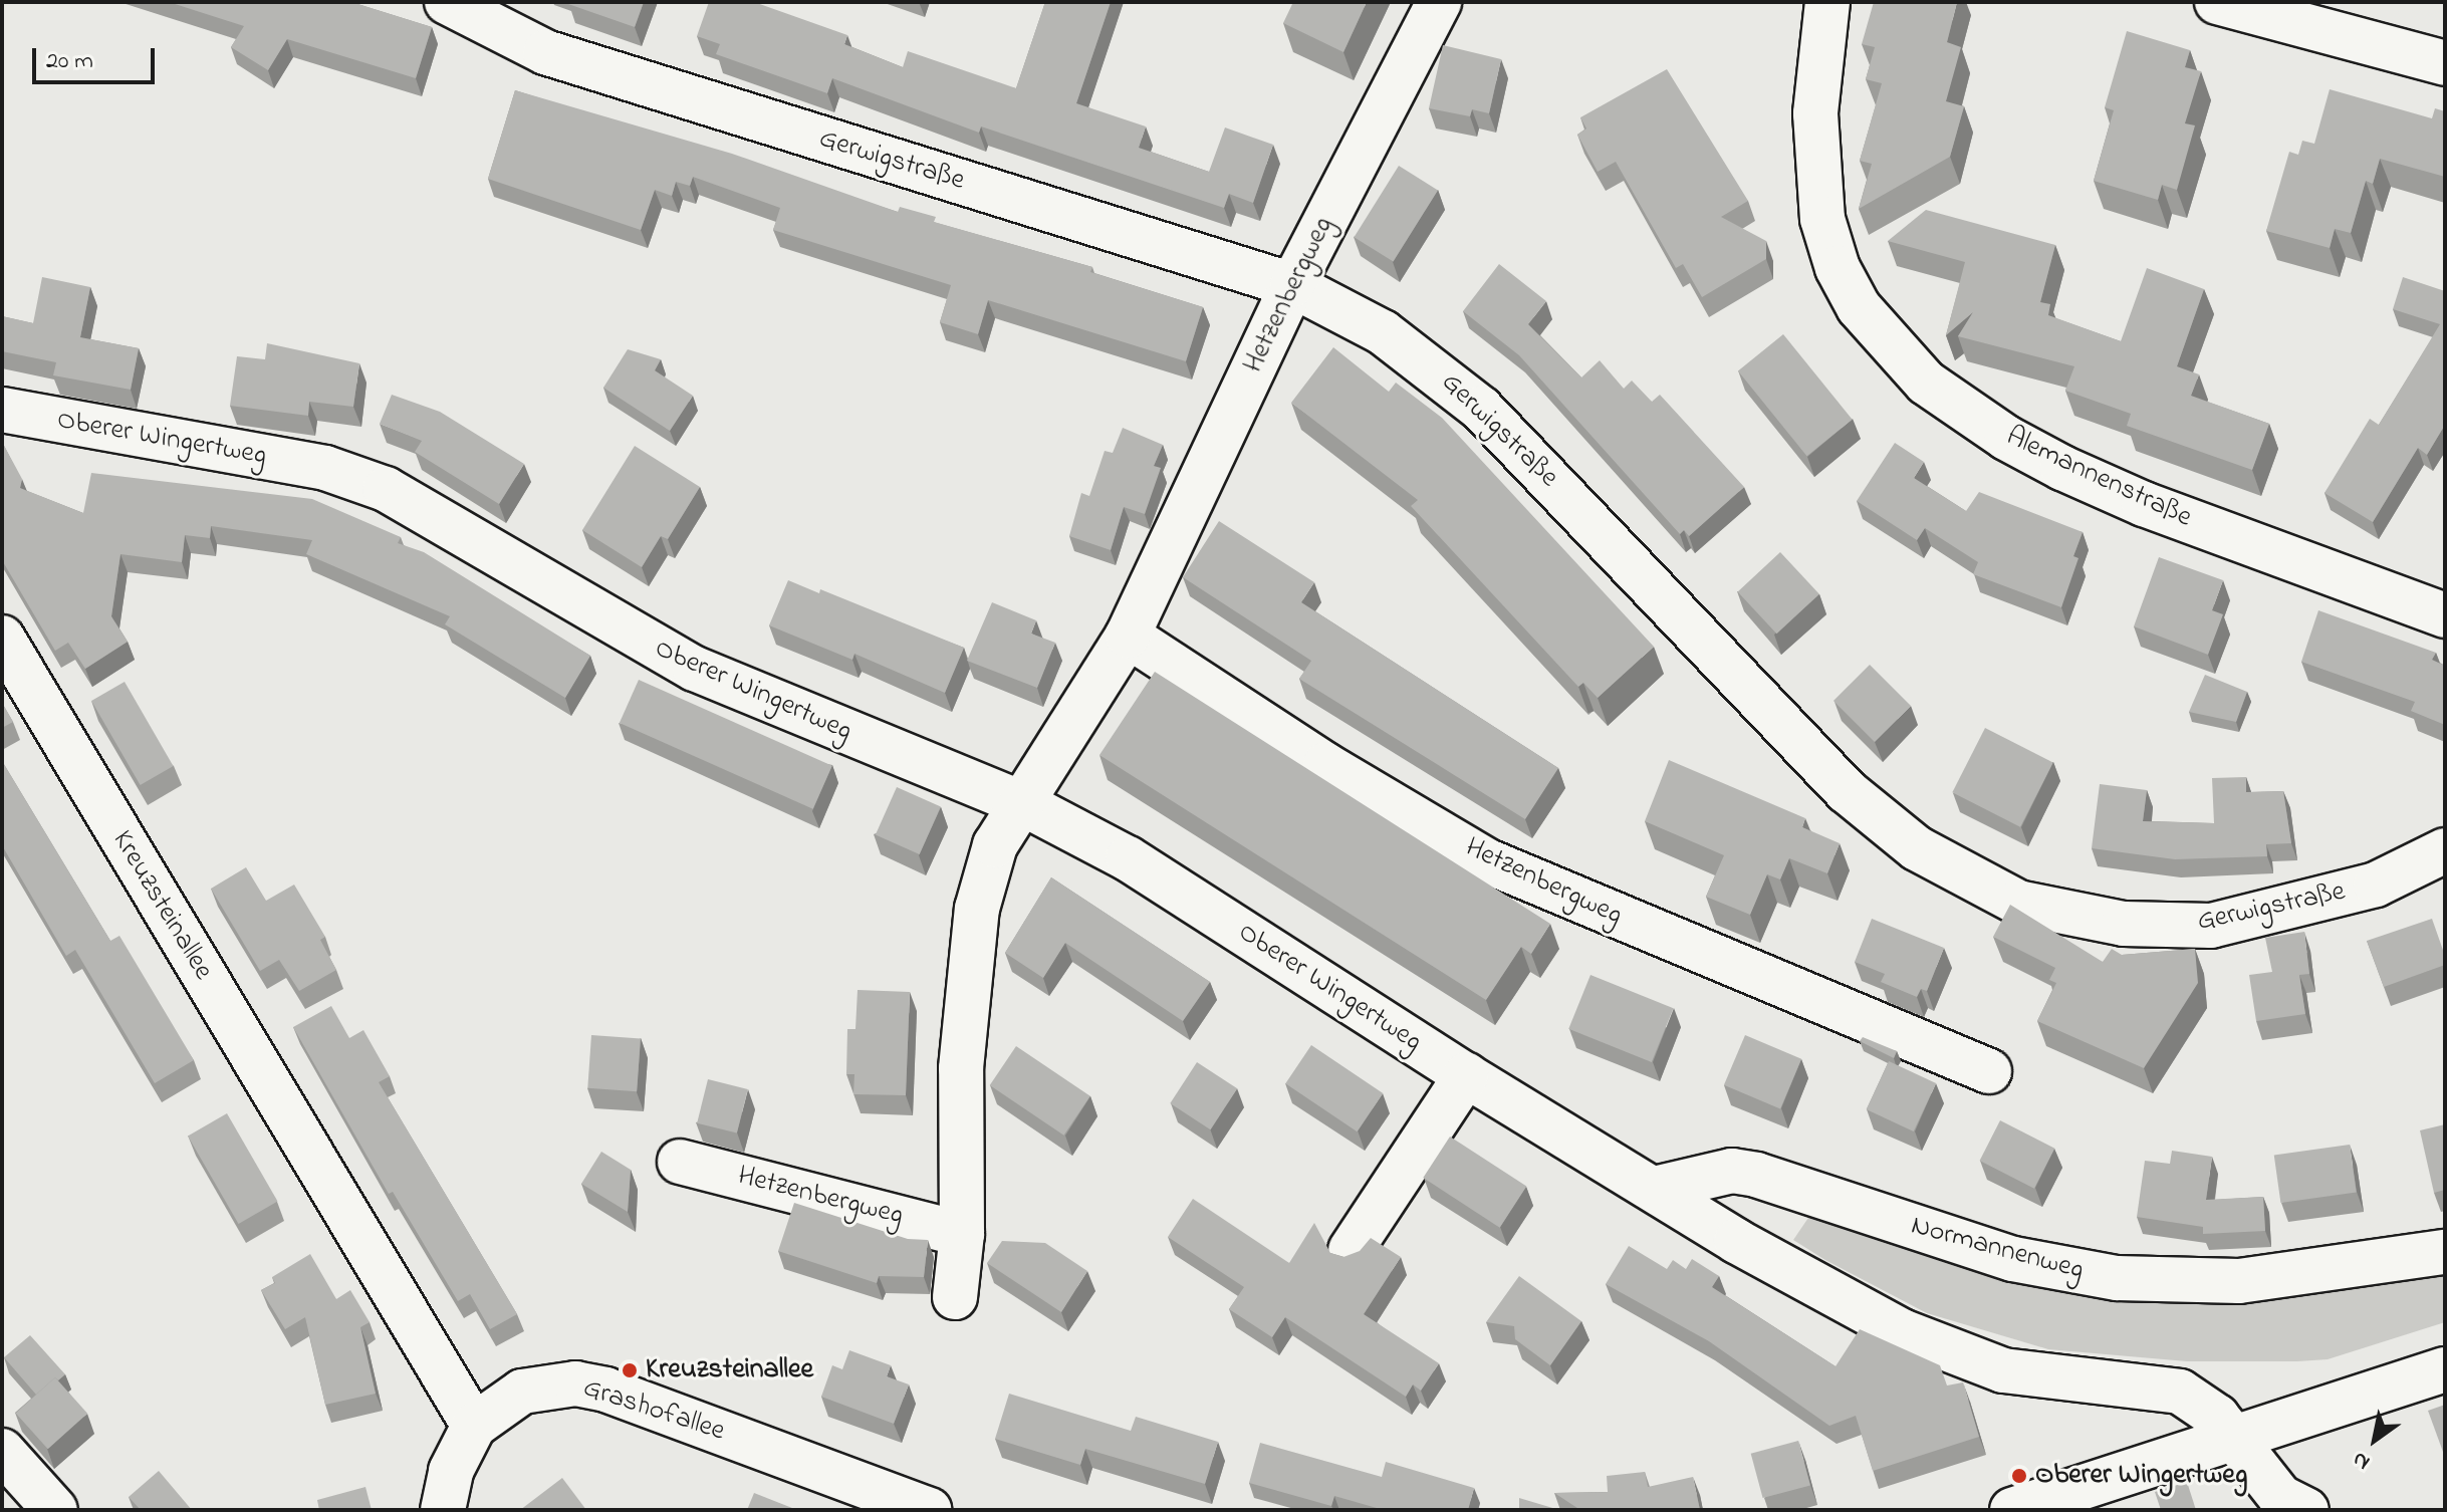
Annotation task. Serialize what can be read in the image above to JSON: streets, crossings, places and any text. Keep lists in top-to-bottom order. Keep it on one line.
{"streets":{"street":["Gerwigstraße","Hetzenbergweg","Oberer Wingertweg","Alemannenstraße","Kreuzsteinallee","Normannenweg","Grashofallee"]},"crossings":[["Gerwigstraße","Hetzenbergweg"],["Hetzenbergweg","Oberer Wingertweg"],["Oberer Wingertweg","Normannenweg"],["Kreuzsteinallee","Grashofallee"]],"places":["Kreuzsteinallee","Oberer Wingertweg"],"scale_bar":"20 m","north":"bottom left"}
